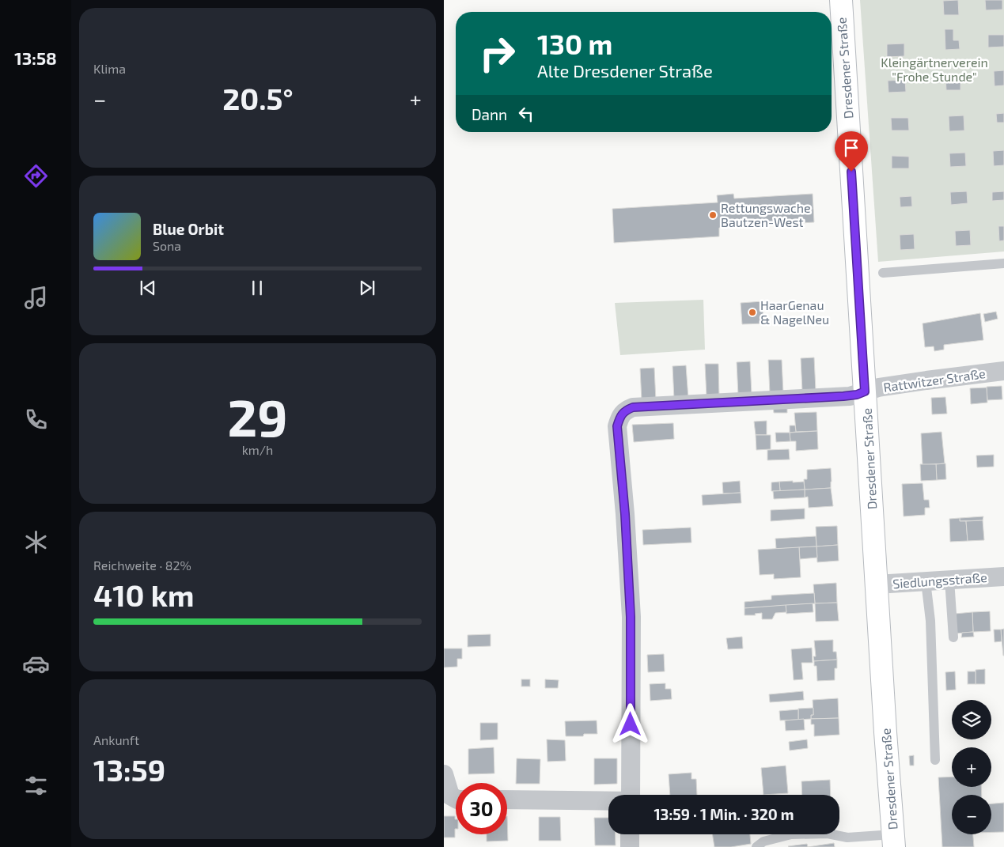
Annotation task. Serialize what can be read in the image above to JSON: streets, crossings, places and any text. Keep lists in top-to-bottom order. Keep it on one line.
{"streets":{"main road":["Dresdener Straße"],"street":["Rattwitzer Straße","Siedlungsstraße"]},"crossings":[["Dresdener Straße","Rattwitzer Straße"],["Dresdener Straße","Siedlungsstraße"]],"parks":["Kleingärtnerverein \"Frohe Stunde\""],"places":["Rettungswache Bautzen-West","HaarGenau & NagelNeu"],"page":{"tabs":"13:58","tile":["Klima",["29","km/h"],["Reichweite · 82%","410 km"],["Ankunft","13:59"]],"turn":["130 m","Alte Dresdener Straße"],"heat":["−","20.5°","+"],"then":"Dann","song":["Blue Orbit","Sona"],"map_buttons":["+","−"],"limit":"30","trip":"13:59 · 1 Min. · 320 m"}}
